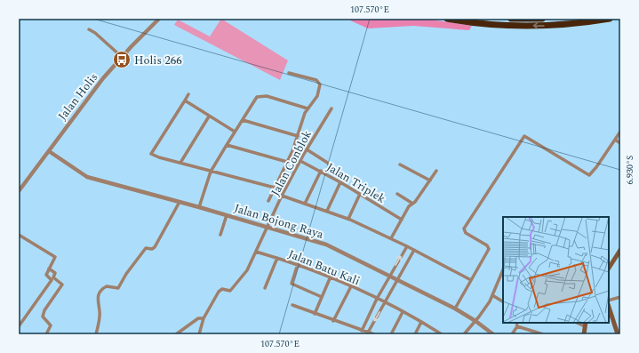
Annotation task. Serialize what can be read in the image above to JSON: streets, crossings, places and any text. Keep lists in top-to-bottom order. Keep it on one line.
{"streets":{"street":["Jalan Holis","Jalan Conblok","Jalan Triplek","Jalan Bojong Raya","Jalan Batu Kali"]},"crossings":[["Jalan Holis","Jalan Bojong Raya"],["Jalan Conblok","Jalan Triplek"],["Jalan Conblok","Jalan Bojong Raya"],["Jalan Conblok","Jalan Batu Kali"]],"places":{"bus stop":["Holis 266"]},"coordinates":["107.570°E","6.930°S"]}
